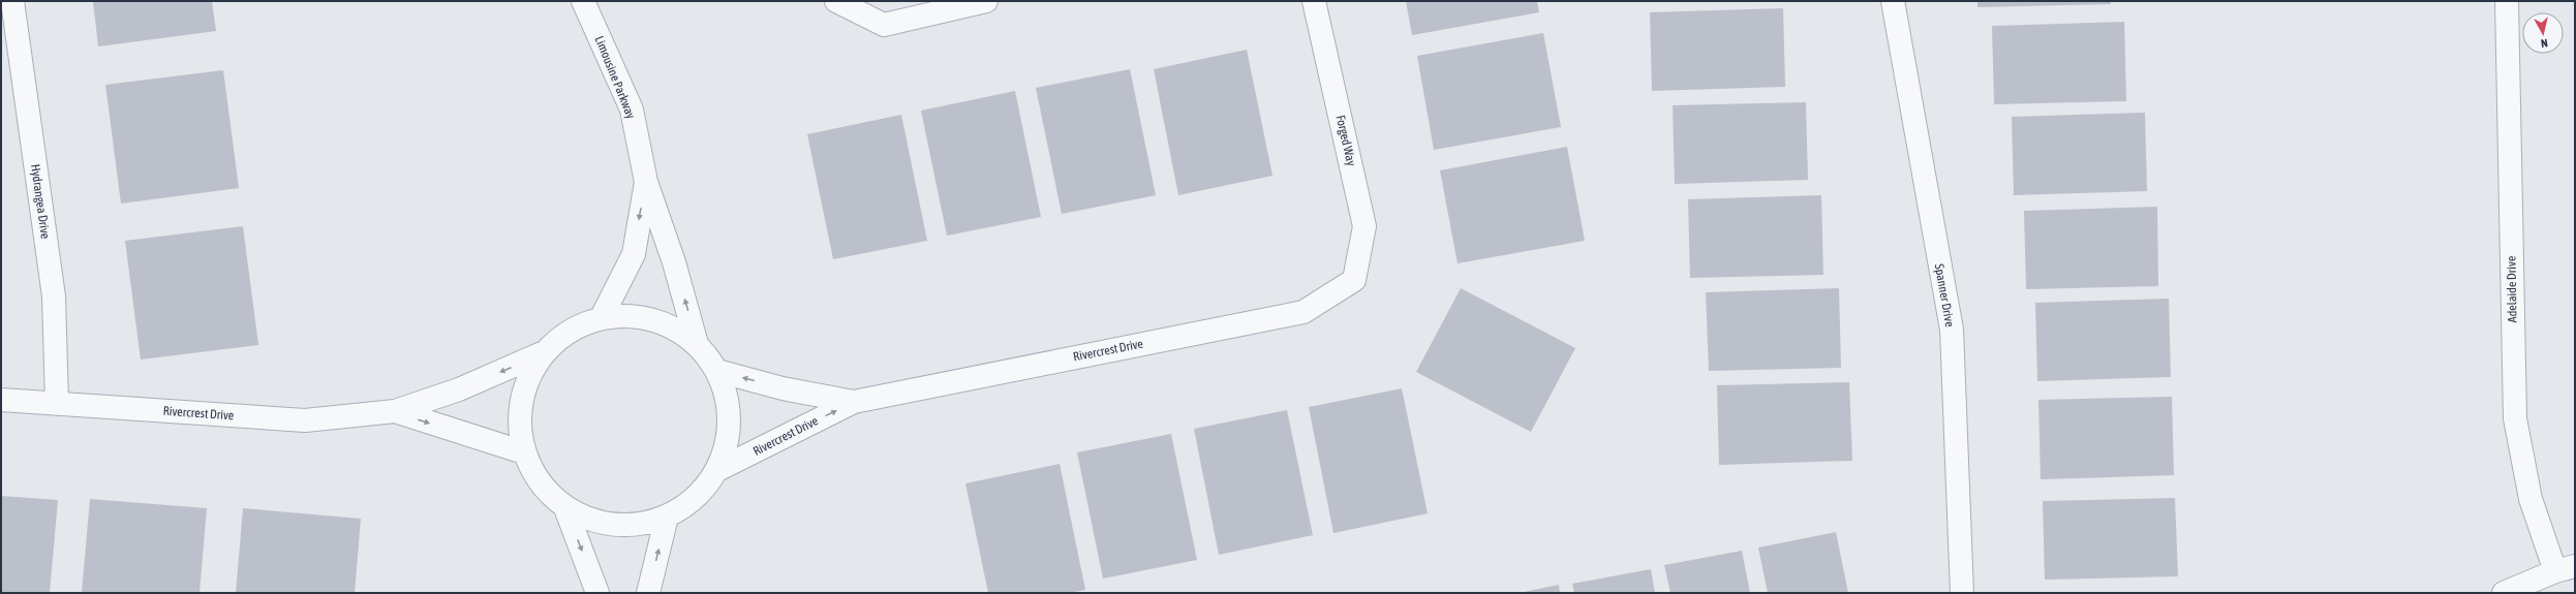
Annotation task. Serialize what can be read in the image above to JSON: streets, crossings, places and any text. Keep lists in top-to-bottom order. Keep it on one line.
{"streets":{"street":["Limousine Parkway","Forged Way","Hydrangea Drive","Adelaide Drive","Spanner Drive","Rivercrest Drive"]},"crossings":[["Forged Way","Rivercrest Drive"],["Hydrangea Drive","Rivercrest Drive"]],"north":"bottom"}
